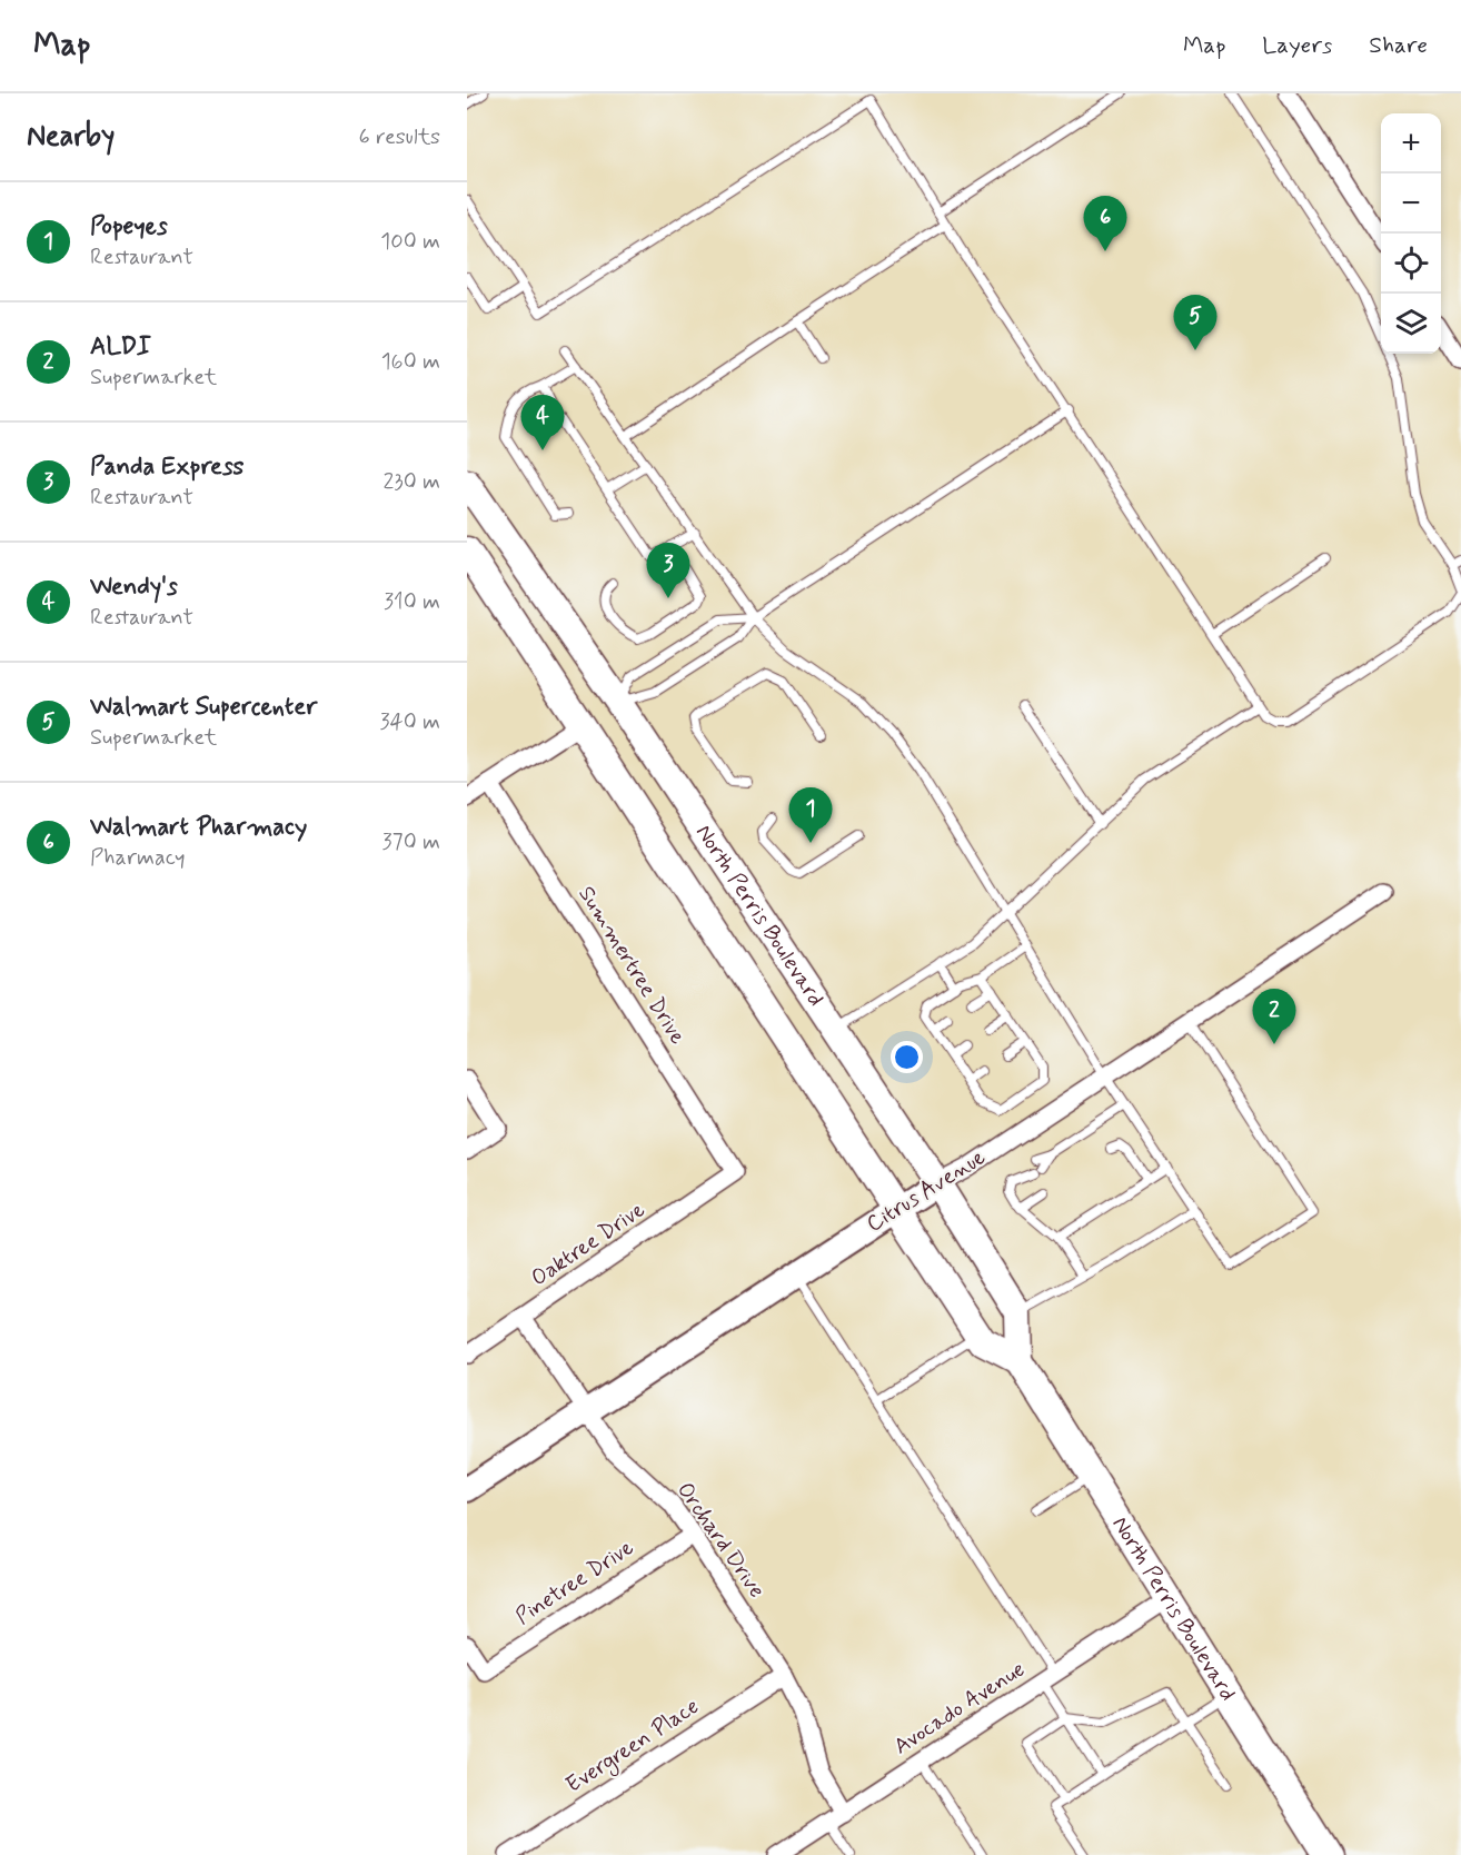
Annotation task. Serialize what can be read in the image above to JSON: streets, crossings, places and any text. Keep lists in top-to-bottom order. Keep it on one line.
{"streets":{"main road":["North Perris Boulevard"],"street":["Summertree Drive","Citrus Avenue","Oaktree Drive","Orchard Drive","Pinetree Drive","Avocado Avenue","Evergreen Place"]},"crossings":[["North Perris Boulevard","Citrus Avenue"],["North Perris Boulevard","Avocado Avenue"],["Summertree Drive","Oaktree Drive"],["Citrus Avenue","Orchard Drive"],["Oaktree Drive","Orchard Drive"],["Orchard Drive","Pinetree Drive"],["Orchard Drive","Avocado Avenue"],["Orchard Drive","Evergreen Place"]],"page":{"header":"Map","nav":["Map","Layers","Share"],"heading":["Nearby","6 results"],"map_buttons":["+","−"],"list":[{"mark":"1","name":"Popeyes","note":"Restaurant","value":"100 m"},{"mark":"2","name":"ALDI","note":"Supermarket","value":"160 m"},{"mark":"3","name":"Panda Express","note":"Restaurant","value":"230 m"},{"mark":"4","name":"Wendy's","note":"Restaurant","value":"310 m"},{"mark":"5","name":"Walmart Supercenter","note":"Supermarket","value":"340 m"},{"mark":"6","name":"Walmart Pharmacy","note":"Pharmacy","value":"370 m"}],"pins":["6","5","4","3","1","2"]}}
